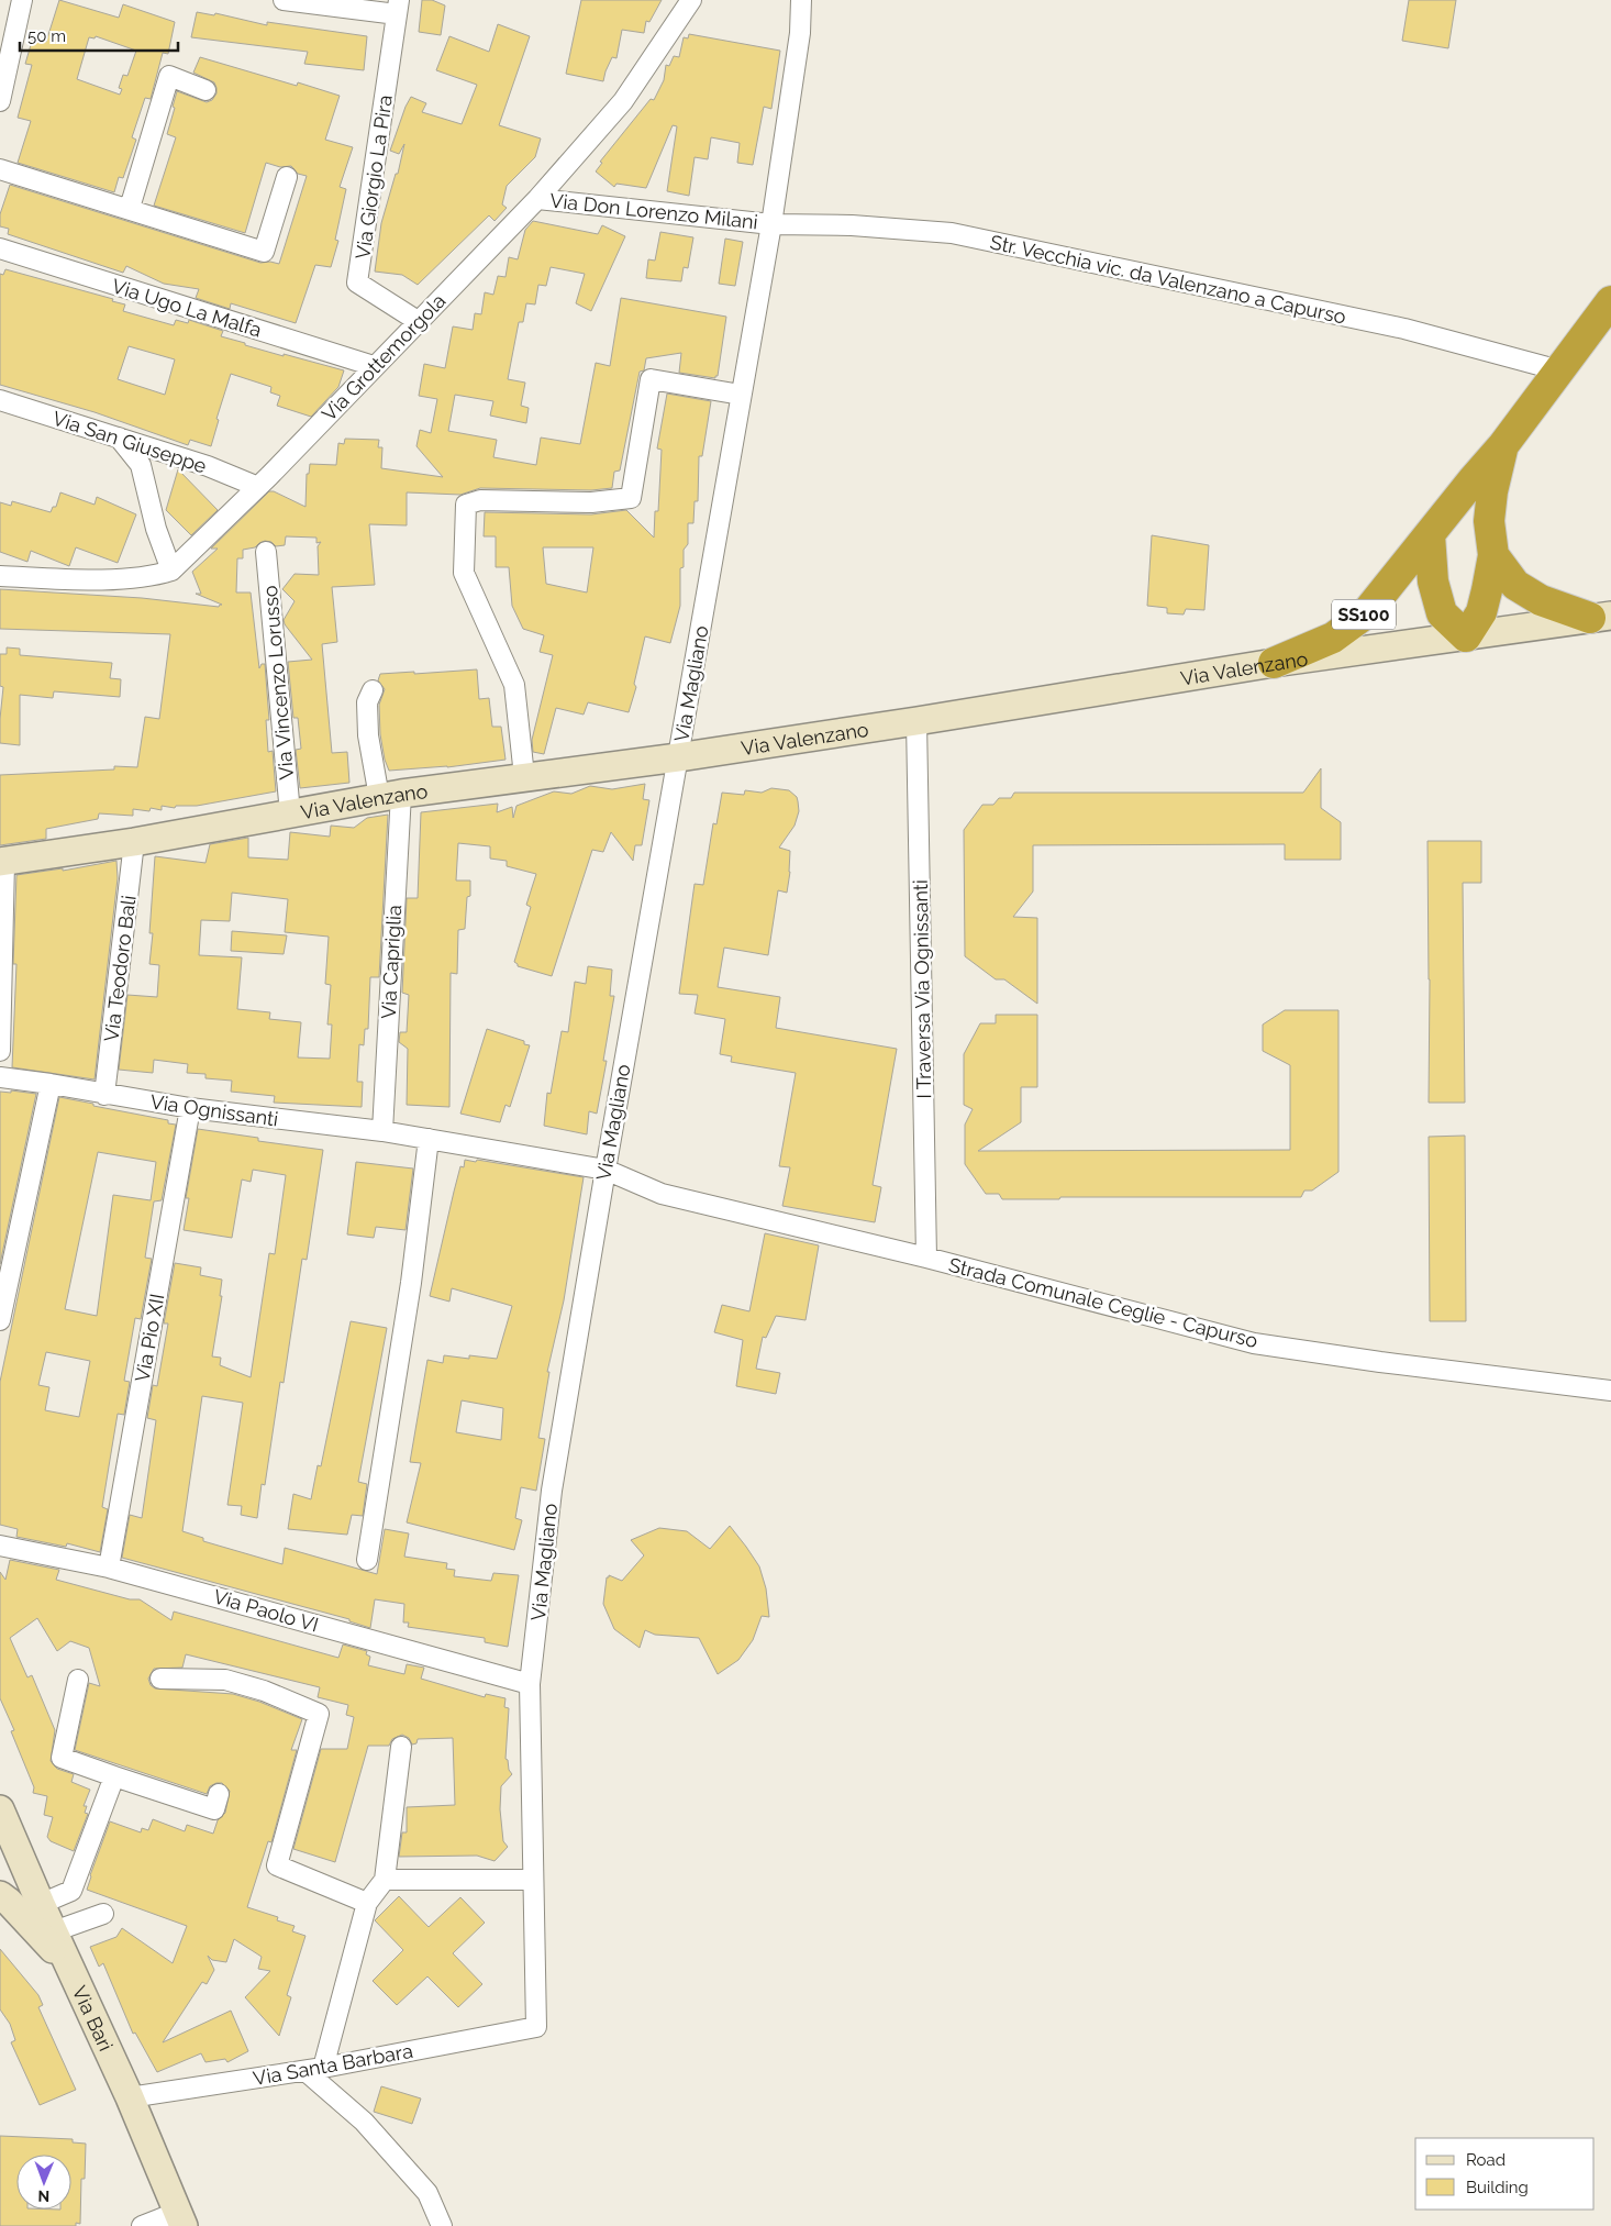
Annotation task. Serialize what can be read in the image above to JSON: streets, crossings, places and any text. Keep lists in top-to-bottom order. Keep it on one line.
{"streets":{"highway":["SS100"],"street":["Via Giorgio La Pira","Via Don Lorenzo Milani","Str. Vecchia vic. da Valenzano a Capurso","Via Ugo La Malfa","Via Grottemorgola","Via San Giuseppe","Via Valenzano","Via Vincenzo Lorusso","Via Magliano","Via Capriglia","Via Teodoro Bali","I Traversa Via Ognissanti","Via Ognissanti","Strada Comunale Ceglie - Capurso","Via Pio XII","Via Paolo VI","Via Bari","Via Santa Barbara"]},"crossings":[["Via Giorgio La Pira","Via Grottemorgola"],["Via Don Lorenzo Milani","Str. Vecchia vic. da Valenzano a Capurso"],["Via Don Lorenzo Milani","Via Grottemorgola"],["Via Don Lorenzo Milani","Via Magliano"],["Str. Vecchia vic. da Valenzano a Capurso","SS100"],["Str. Vecchia vic. da Valenzano a Capurso","Via Magliano"],["Via Ugo La Malfa","Via Grottemorgola"],["Via Grottemorgola","Via San Giuseppe"],["SS100","Via Valenzano"],["Via Valenzano","Via Vincenzo Lorusso"],["Via Valenzano","Via Magliano"],["Via Valenzano","Via Capriglia"],["Via Valenzano","Via Teodoro Bali"],["Via Valenzano","I Traversa Via Ognissanti"],["Via Magliano","Via Ognissanti"],["Via Magliano","Strada Comunale Ceglie - Capurso"],["Via Magliano","Via Paolo VI"],["Via Magliano","Via Santa Barbara"],["Via Capriglia","Via Ognissanti"],["Via Teodoro Bali","Via Ognissanti"],["I Traversa Via Ognissanti","Strada Comunale Ceglie - Capurso"],["Via Ognissanti","Strada Comunale Ceglie - Capurso"],["Via Ognissanti","Via Pio XII"],["Via Pio XII","Via Paolo VI"],["Via Bari","Via Santa Barbara"]],"legend":["Road","Building"],"scale_bar":"50 m","north":"bottom"}
